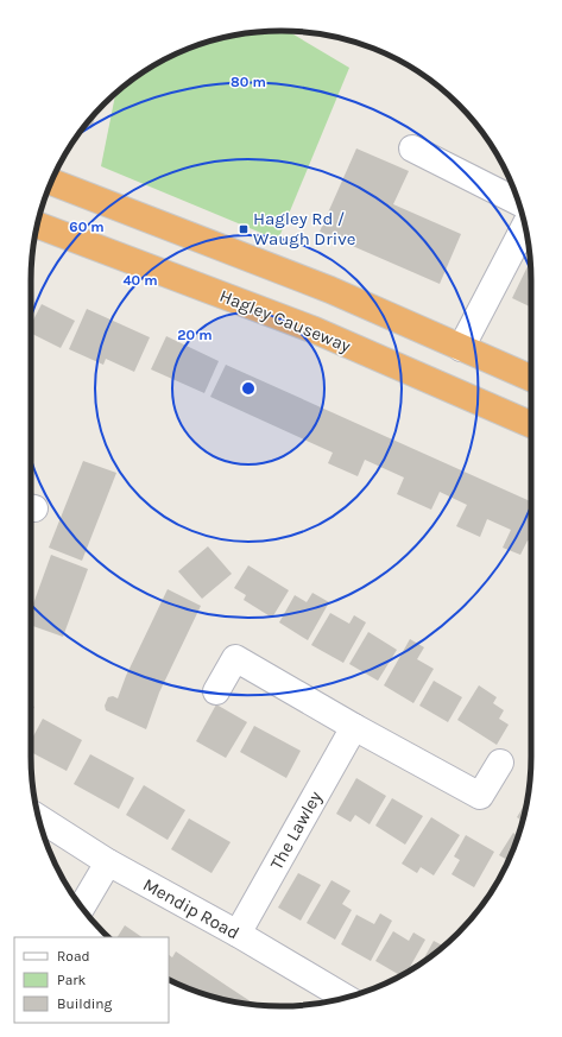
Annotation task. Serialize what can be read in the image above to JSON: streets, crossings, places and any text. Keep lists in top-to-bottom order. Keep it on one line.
{"streets":{"highway":["Hagley Causeway"],"street":["The Lawley","Mendip Road"]},"crossings":[["The Lawley","Mendip Road"]],"places":{"transit":["Hagley Rd / Waugh Drive"]},"legend":["Road","Park","Building"],"rings":["80 m","60 m","40 m","20 m"]}
